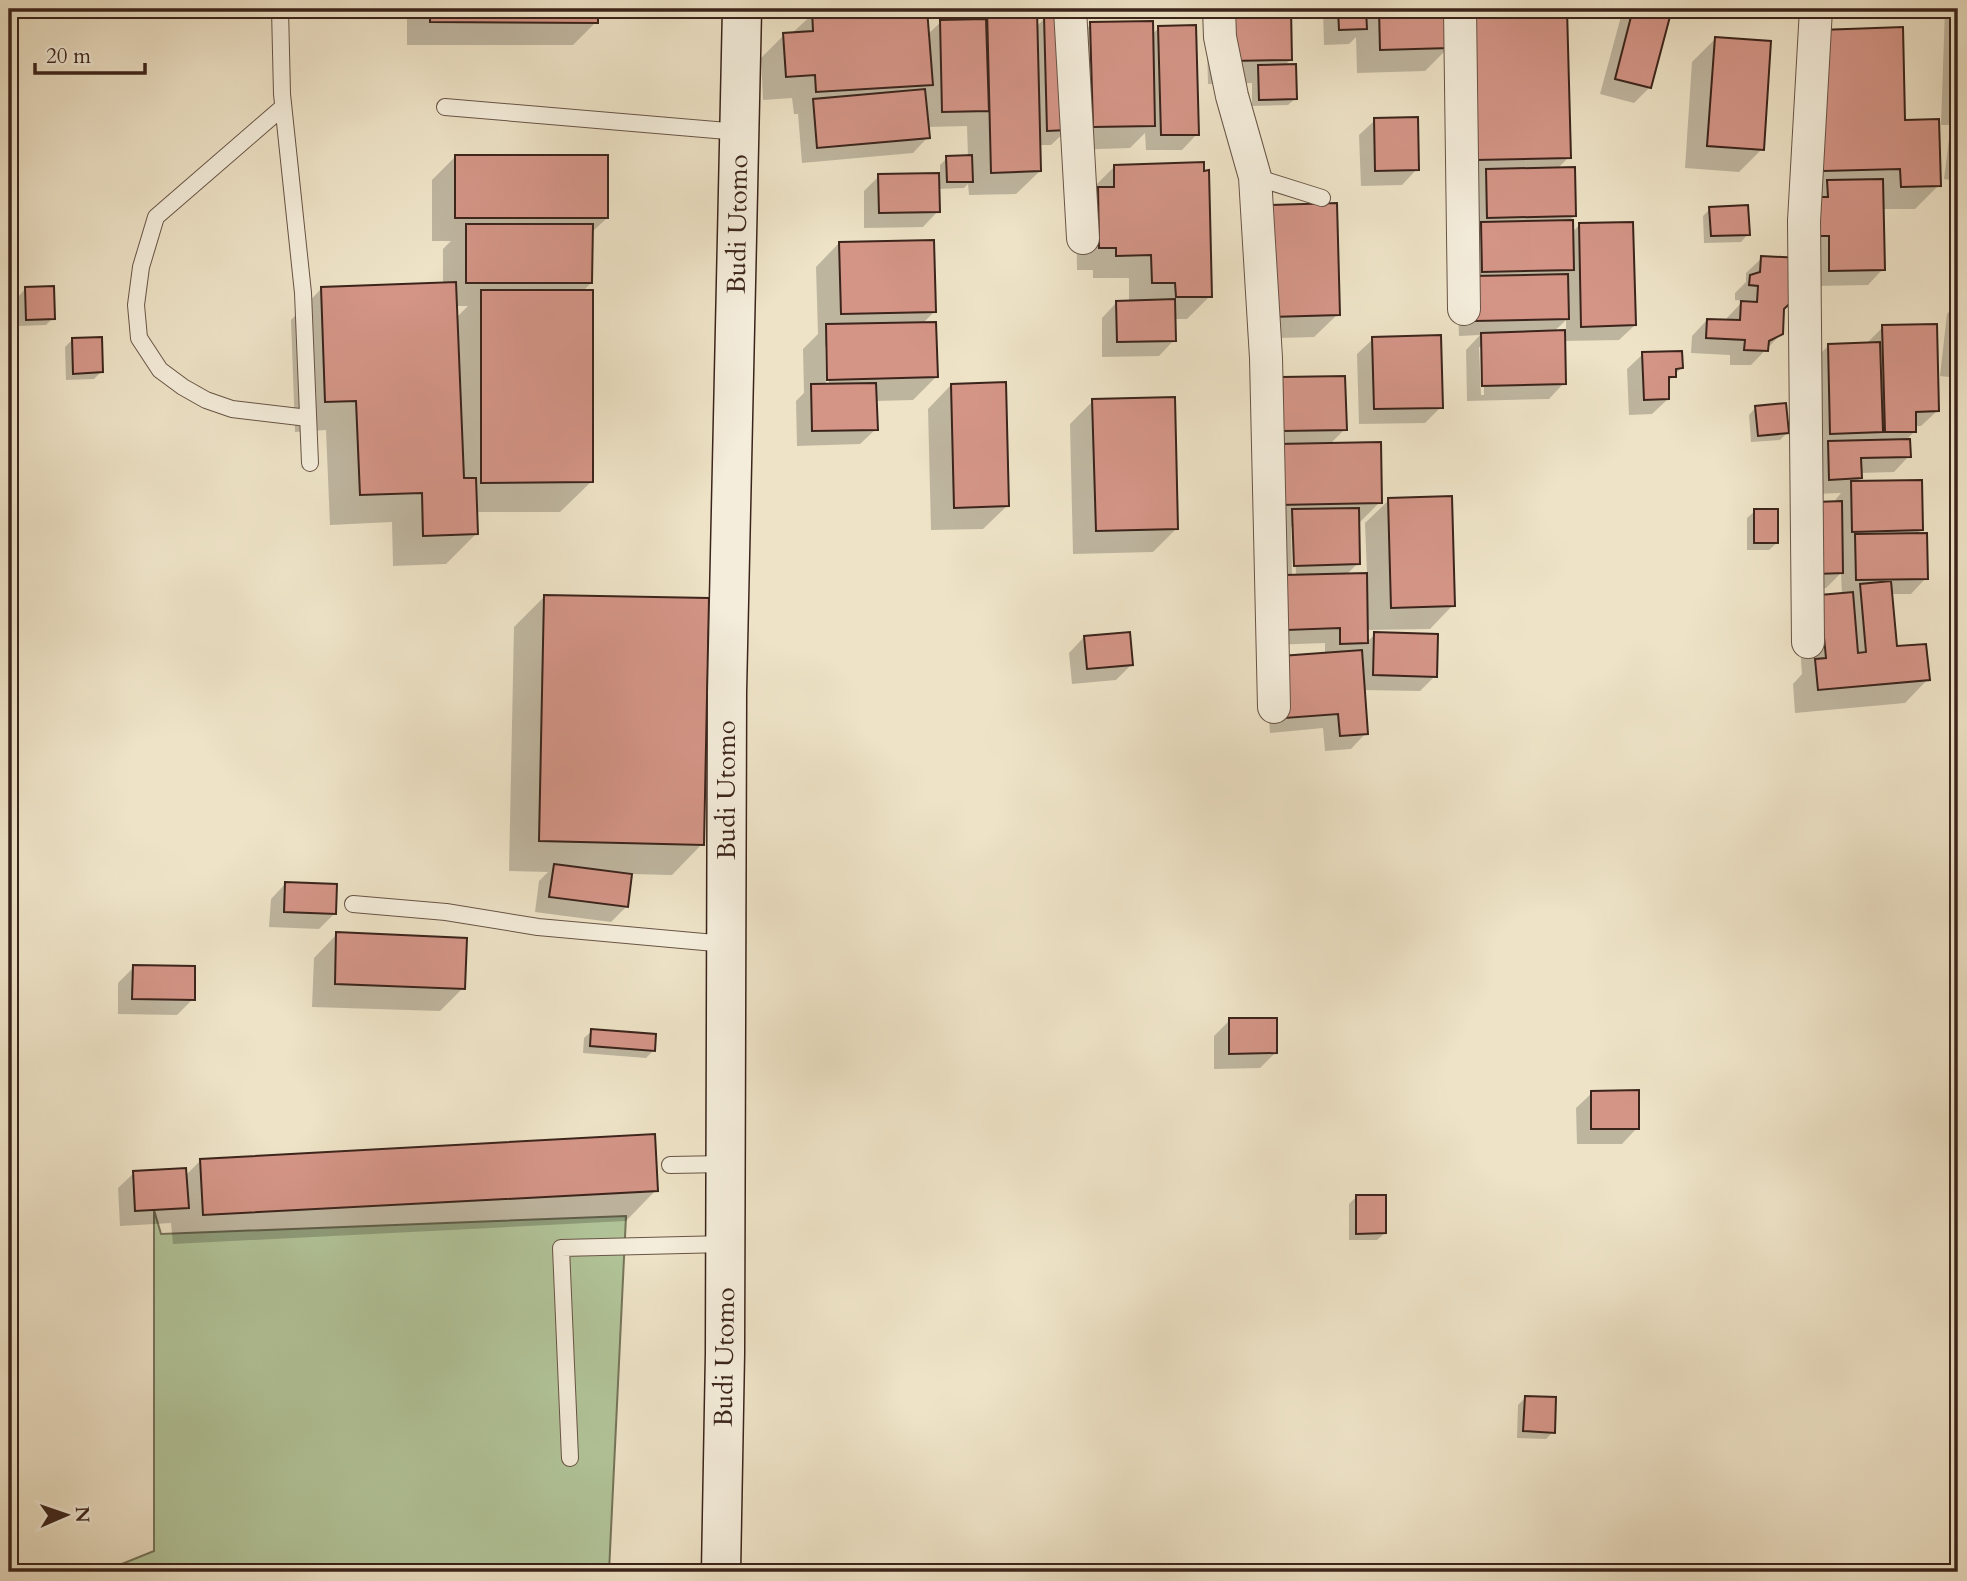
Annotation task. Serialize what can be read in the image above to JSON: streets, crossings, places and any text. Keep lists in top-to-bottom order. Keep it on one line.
{"streets":{"street":["Budi Utomo"]},"scale_bar":"20 m","north":"right"}
